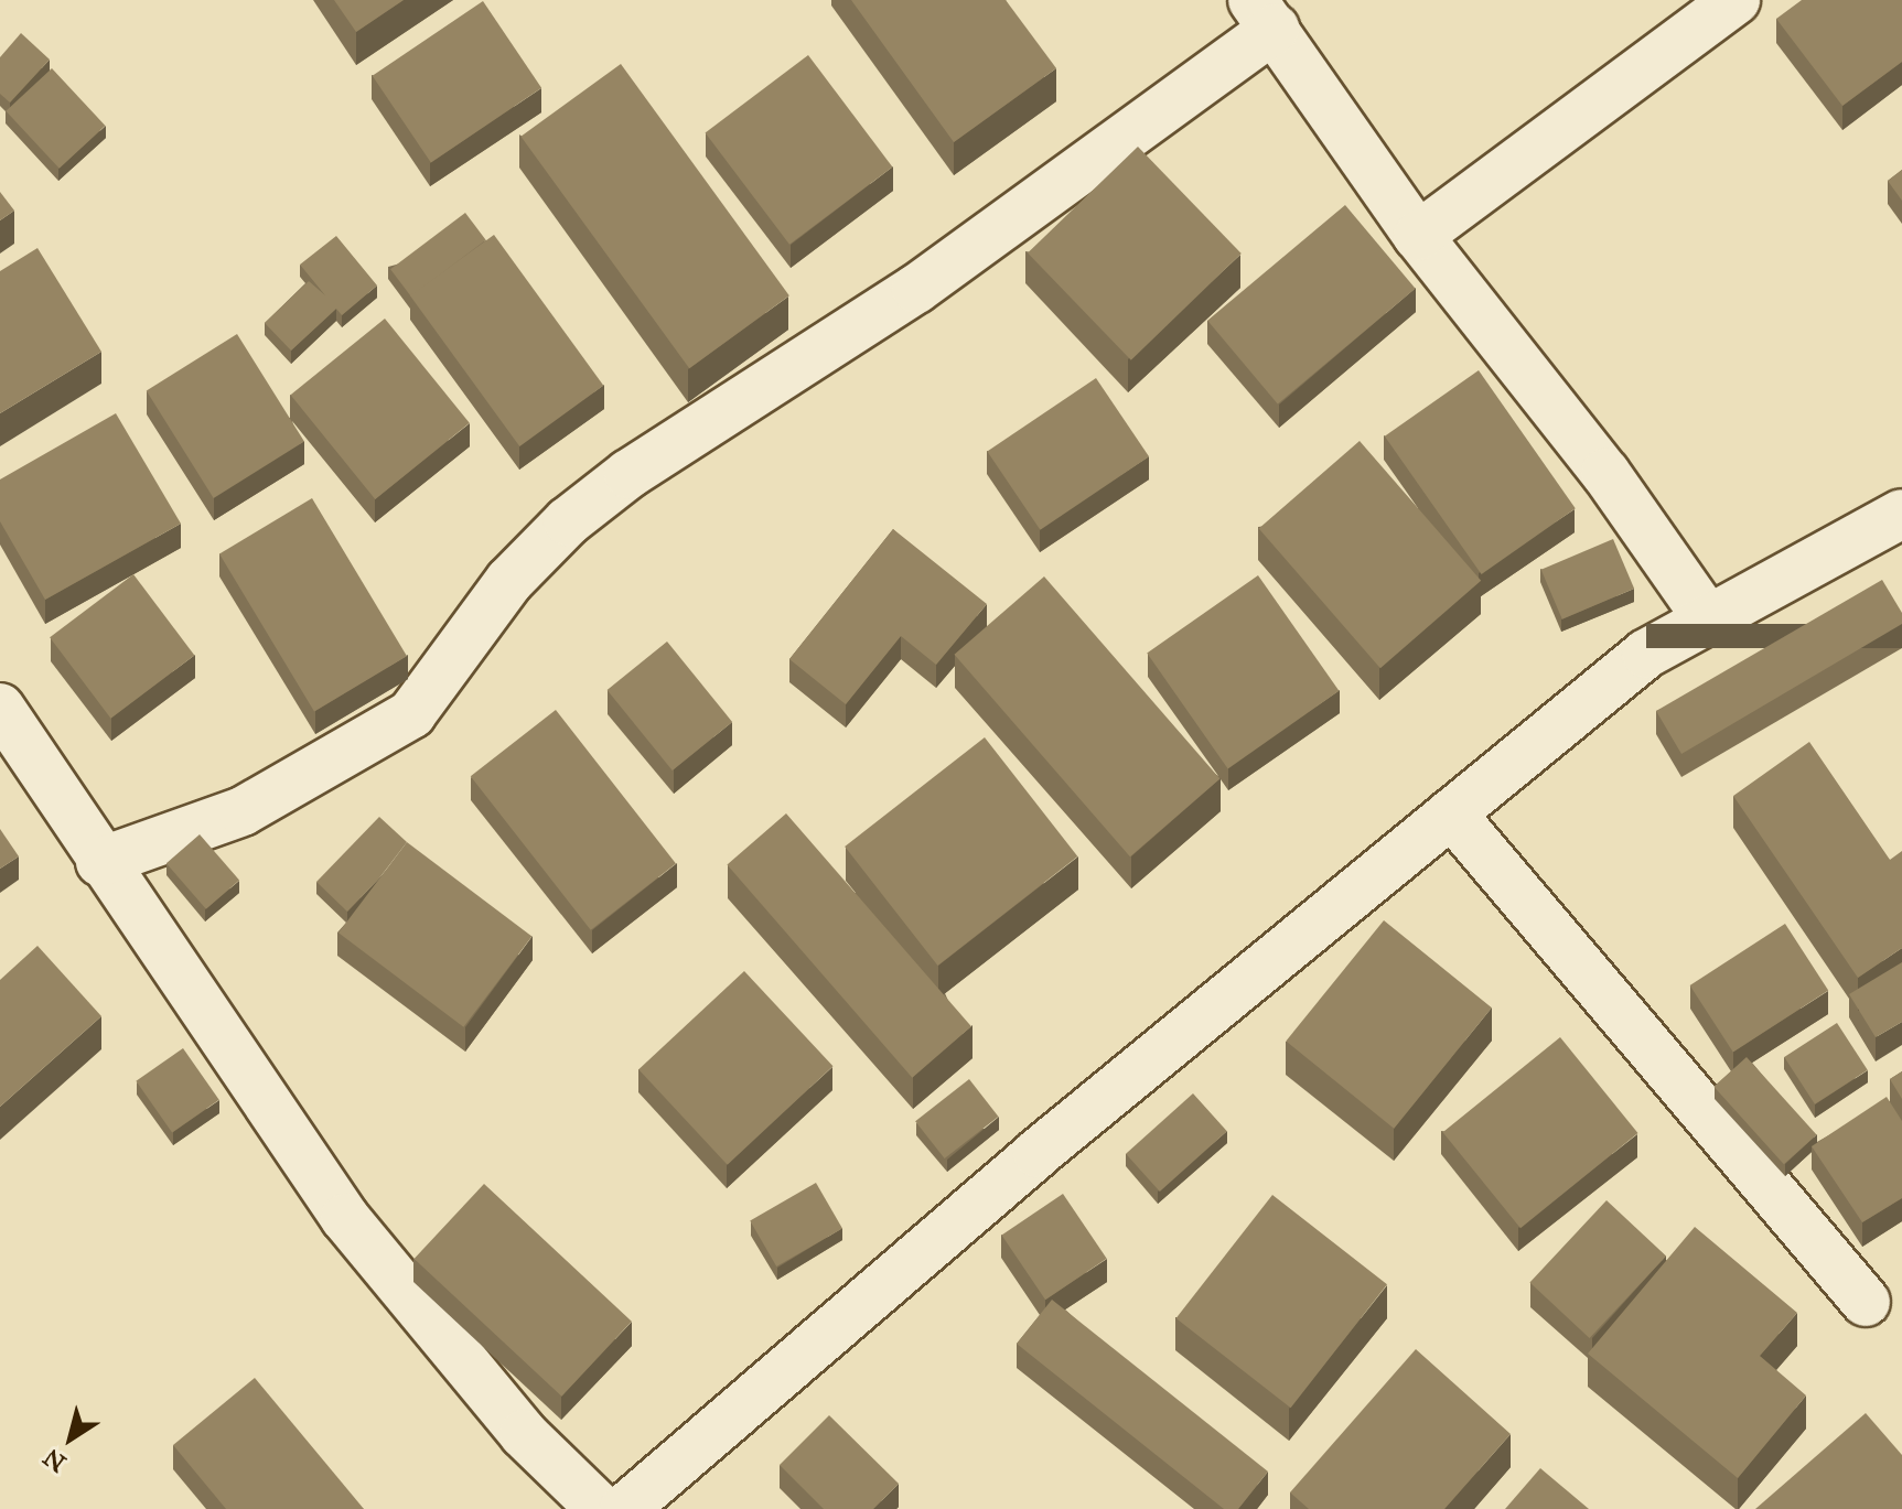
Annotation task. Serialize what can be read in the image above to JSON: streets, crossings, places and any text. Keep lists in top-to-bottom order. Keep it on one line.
{"north":"bottom left"}
